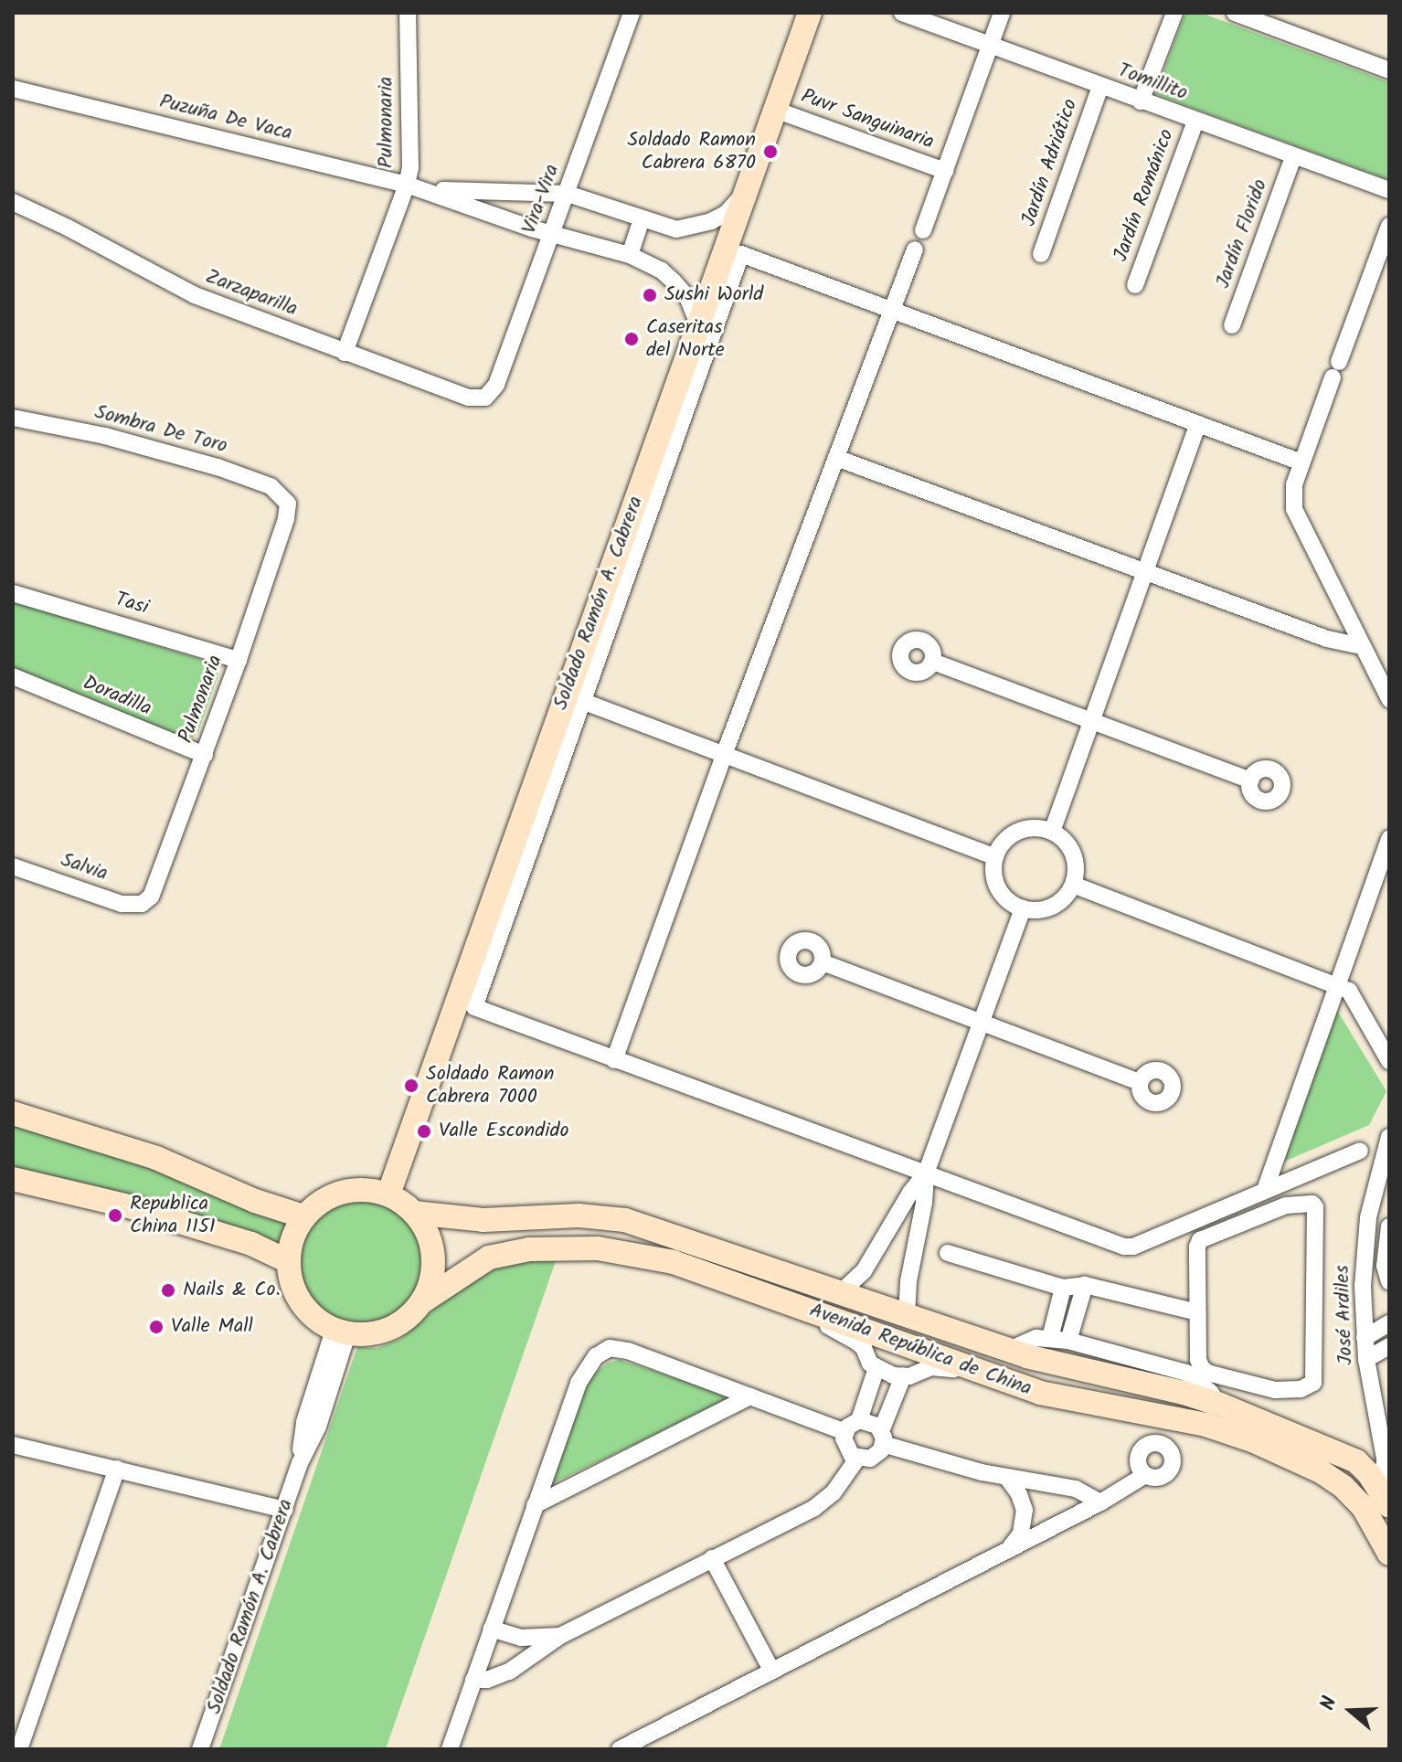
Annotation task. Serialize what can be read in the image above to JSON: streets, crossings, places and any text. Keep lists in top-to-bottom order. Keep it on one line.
{"streets":{"main road":["Soldado Ramón A. Cabrera","Avenida República de China"],"street":["Tomillito","Puzuña De Vaca","Puvr Sanguinaria","Pulmonaria","Jardín Adriático","Jardín Románico","Vira-Vira","Jardín Florido","Zarzaparilla","Sombra De Toro","Tasi","Doradilla","Salvia","José Ardiles"]},"crossings":[["Tomillito","Jardín Adriático"],["Tomillito","Jardín Románico"],["Tomillito","Jardín Florido"],["Puzuña De Vaca","Pulmonaria"],["Puvr Sanguinaria","Soldado Ramón A. Cabrera"],["Pulmonaria","Zarzaparilla"],["Pulmonaria","Sombra De Toro"],["Pulmonaria","Tasi"],["Pulmonaria","Doradilla"],["Pulmonaria","Salvia"],["Vira-Vira","Zarzaparilla"],["Soldado Ramón A. Cabrera","Avenida República de China"],["José Ardiles","Avenida República de China"]],"places":["Soldado Ramon Cabrera 6870","Sushi World","Caseritas del Norte","Soldado Ramon Cabrera 7000","Valle Escondido","Republica China 1151","Nails & Co.","Valle Mall"],"north":"left"}
